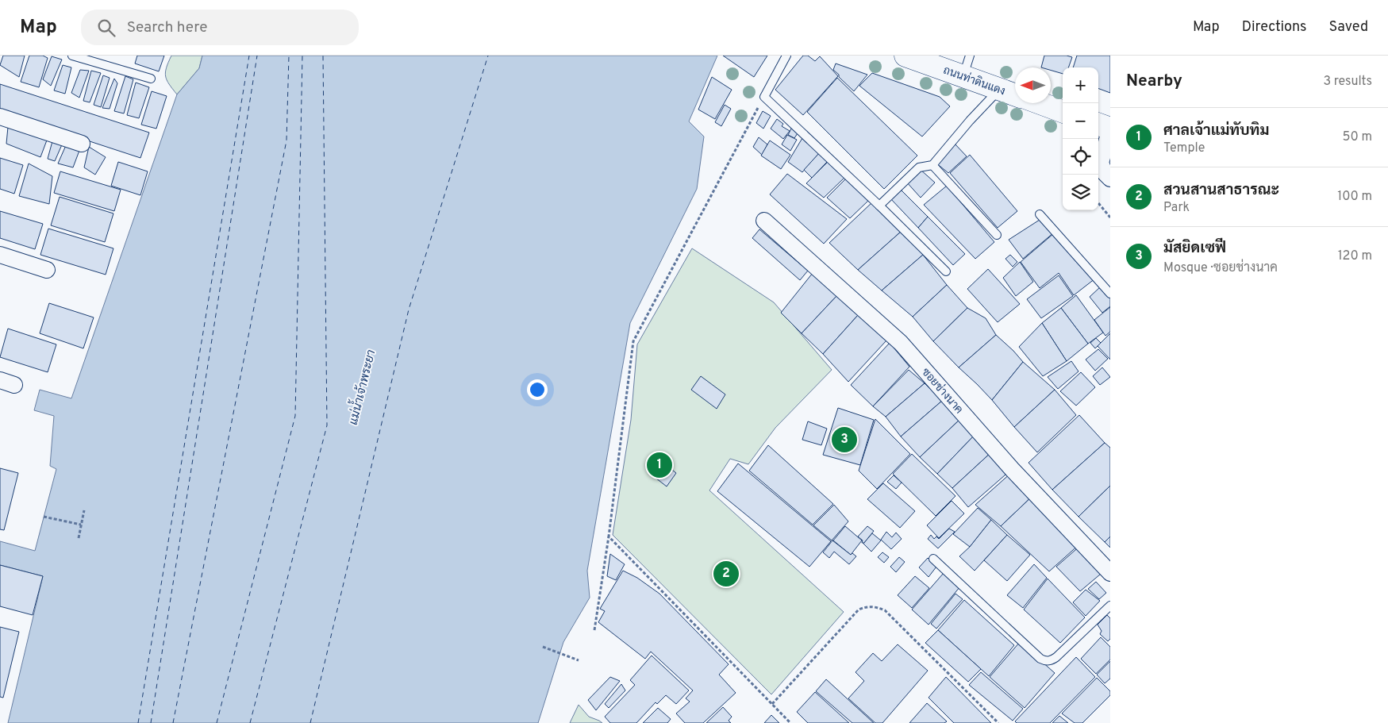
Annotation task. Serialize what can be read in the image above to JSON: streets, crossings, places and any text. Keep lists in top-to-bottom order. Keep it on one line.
{"streets":{"street":["ถนนท่าดินแดง","ซอยช่างนาค"]},"water":["แม่น้ำเจ้าพระยา"],"north":"left","page":{"header":"Map","search":"Search here","nav":["Map","Directions","Saved"],"heading":["Nearby","3 results"],"map_buttons":["+","−"],"list":[{"mark":"1","name":"ศาลเจ้าแม่ทับทิม","note":"Temple","value":"50 m"},{"mark":"2","name":"สวนสานสาธารณะ","note":"Park","value":"100 m"},{"mark":"3","name":"มัสยิดเซฟี","note":"Mosque · ซอยช่างนาค","value":"120 m"}],"pins":["3","1","2"]}}
